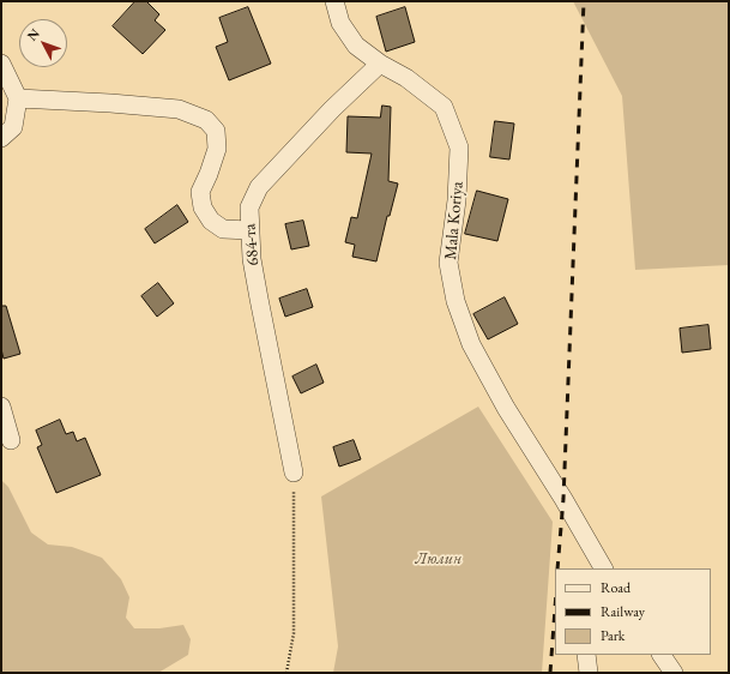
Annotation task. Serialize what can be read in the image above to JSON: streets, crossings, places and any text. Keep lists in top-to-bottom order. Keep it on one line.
{"streets":{"street":["Mala Koriya","684-та"]},"crossings":[["Mala Koriya","684-та"]],"parks":["Люлин"],"legend":["Road","Railway","Park"],"north":"top left"}
